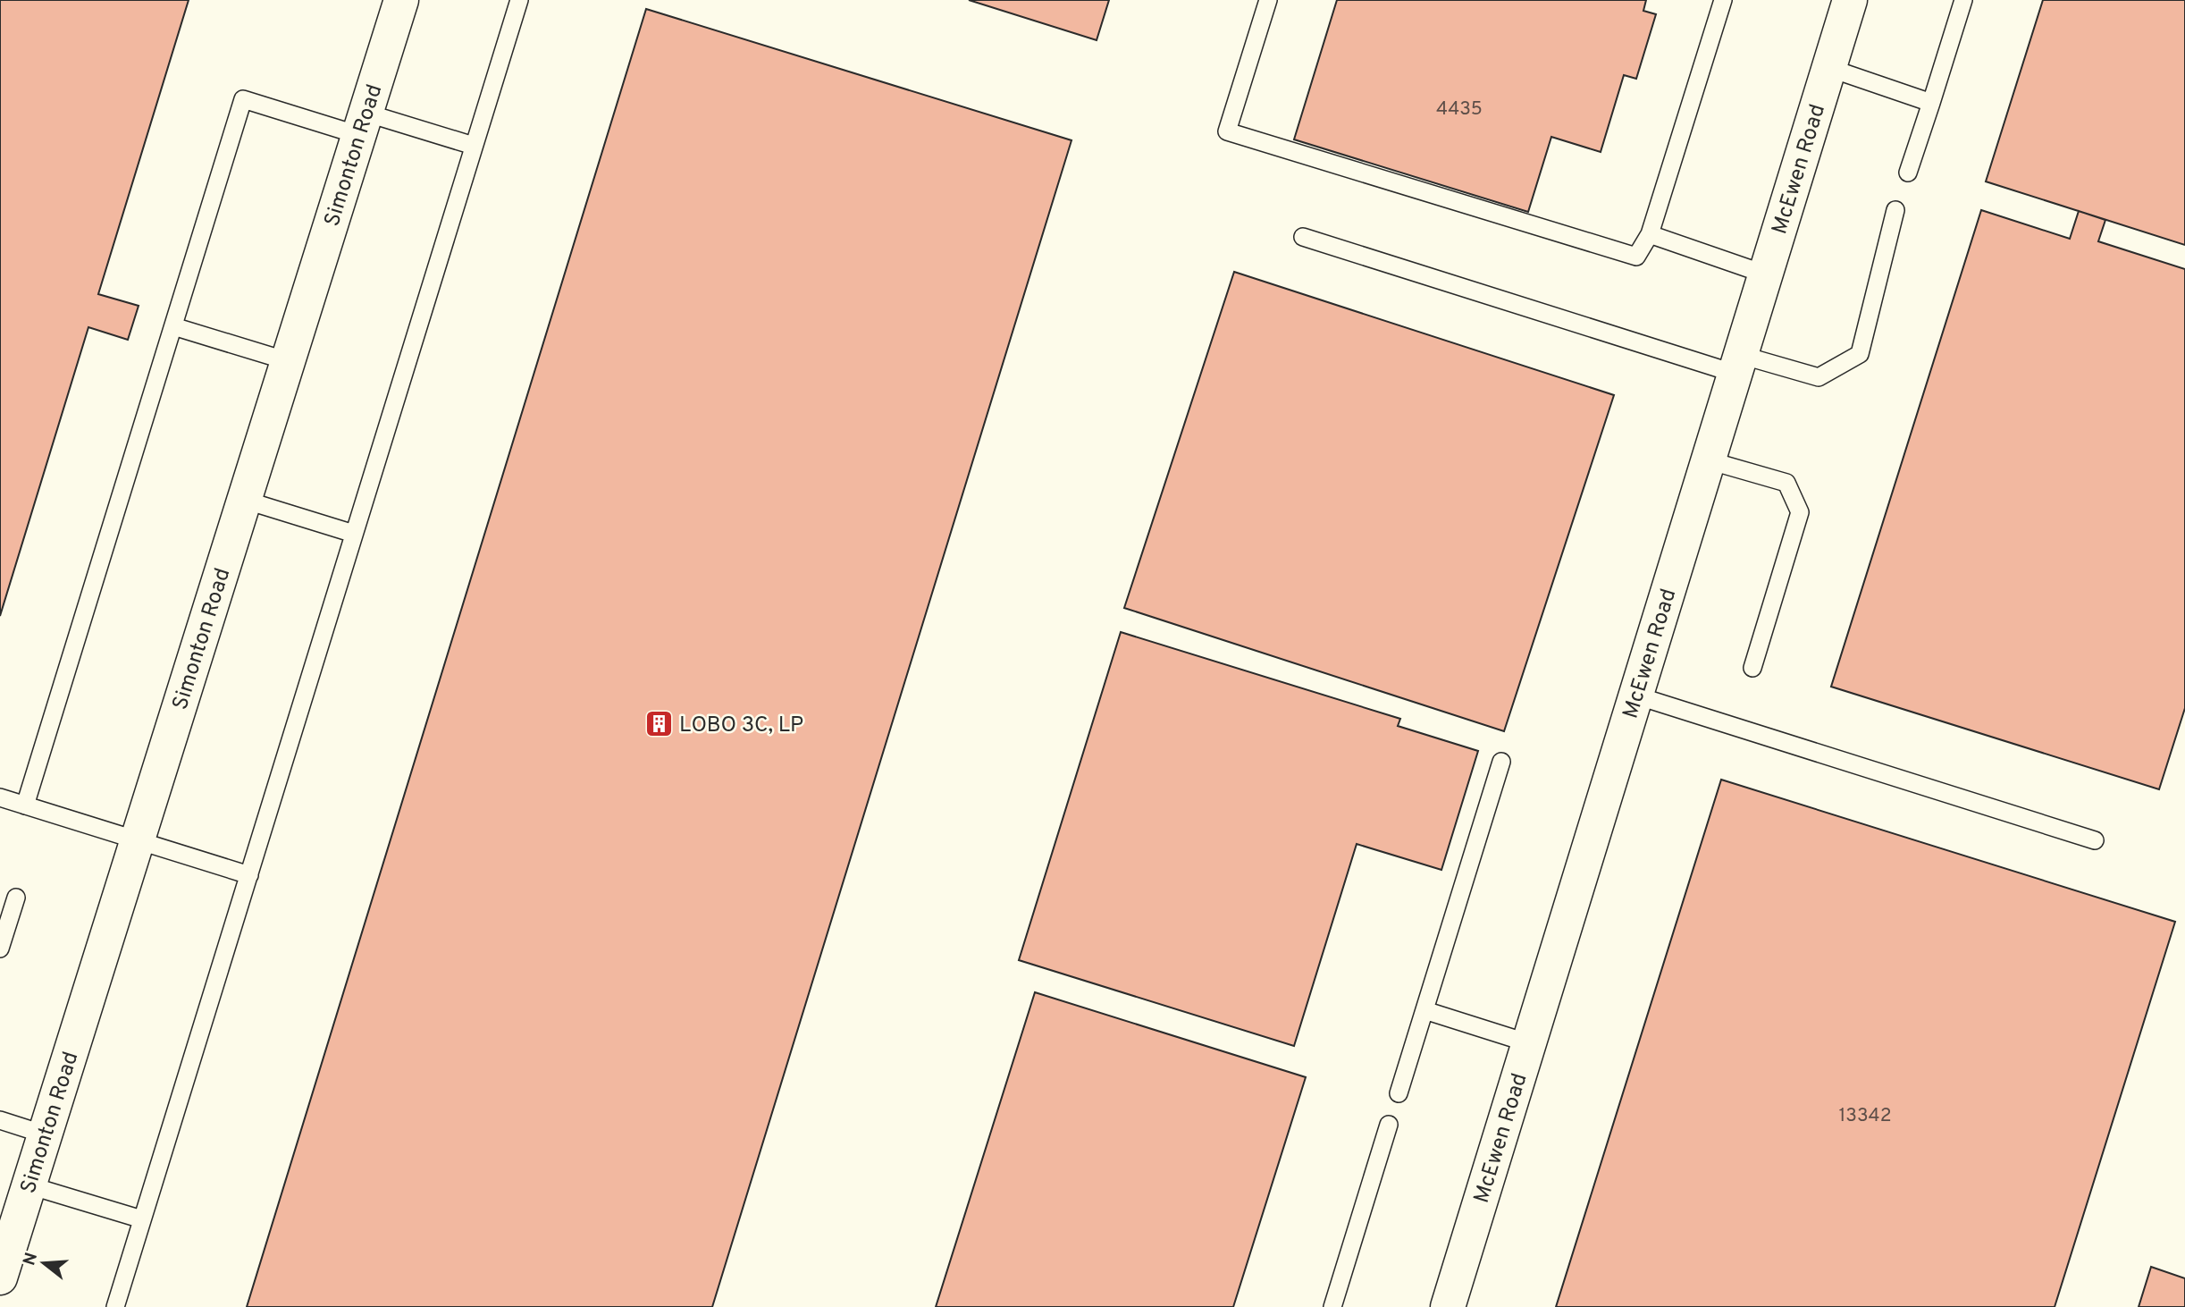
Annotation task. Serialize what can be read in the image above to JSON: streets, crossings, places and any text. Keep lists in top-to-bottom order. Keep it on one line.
{"streets":{"street":["Simonton Road","McEwen Road"]},"places":{"building":["LOBO 3C, LP"]},"house_numbers":["4435","13342"],"north":"left"}
